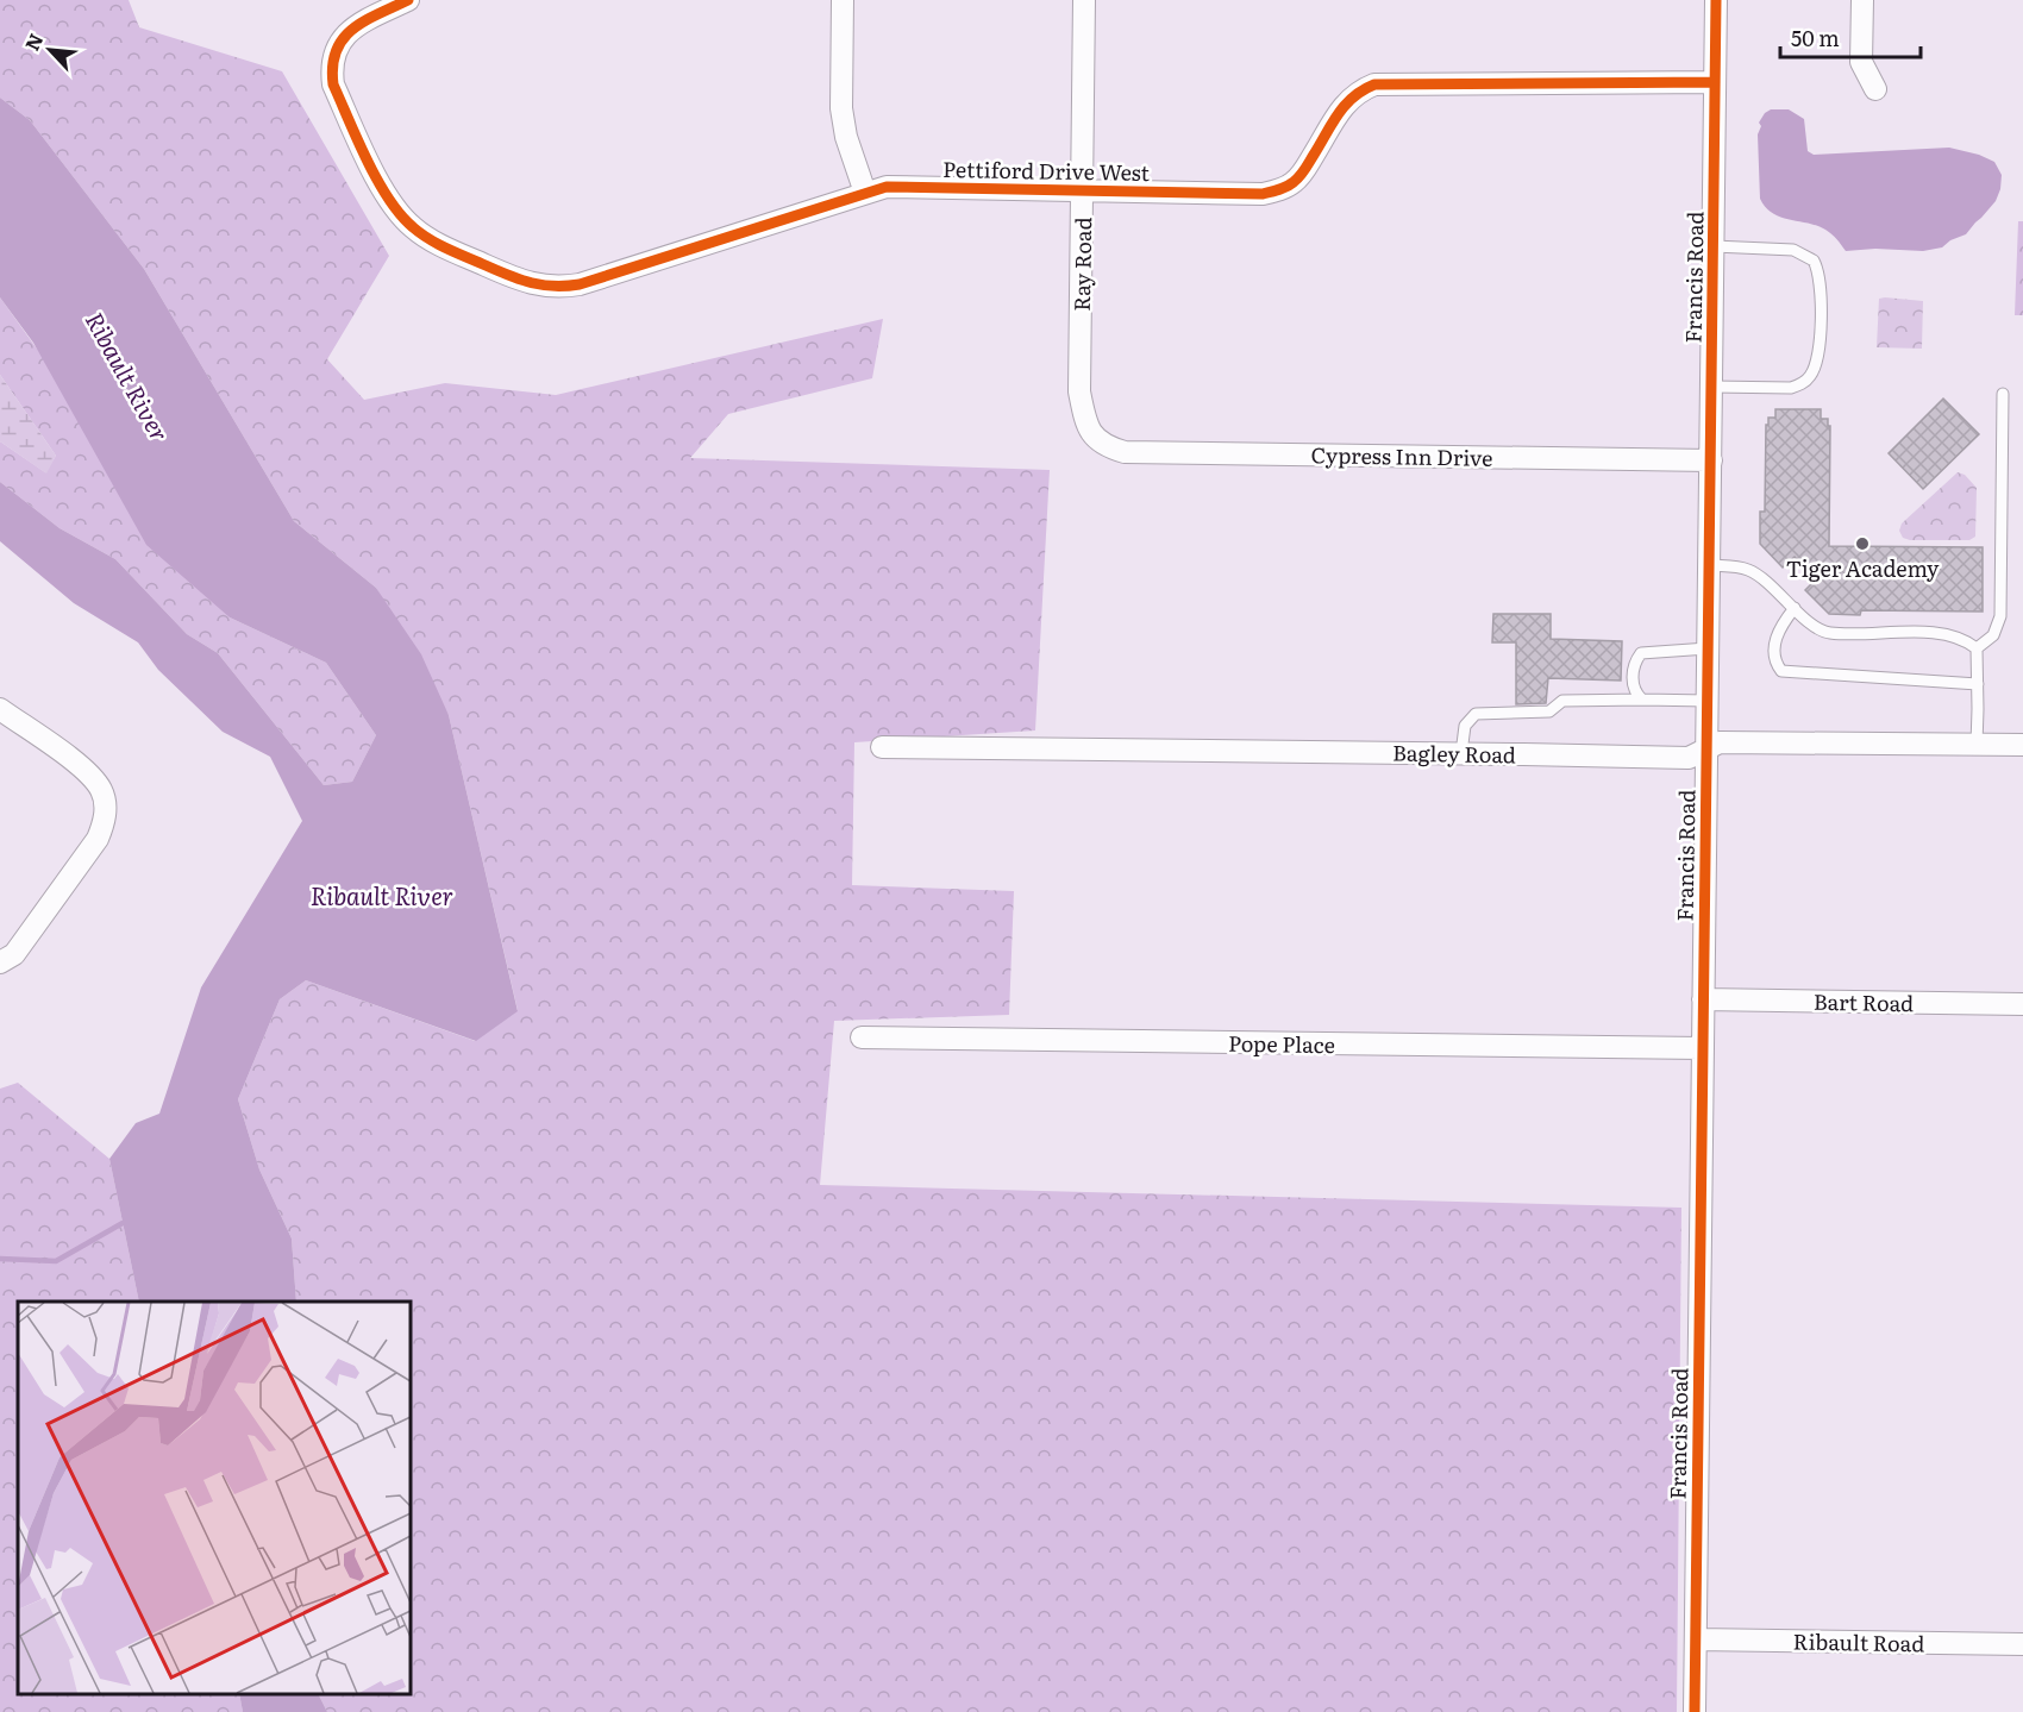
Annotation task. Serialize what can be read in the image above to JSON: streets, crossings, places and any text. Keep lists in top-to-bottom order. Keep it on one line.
{"streets":{"street":["Pettiford Drive West","Ray Road","Francis Road","Cypress Inn Drive","Bagley Road","Bart Road","Pope Place","Ribault Road"]},"crossings":[["Pettiford Drive West","Ray Road"],["Pettiford Drive West","Francis Road"],["Ray Road","Cypress Inn Drive"],["Francis Road","Cypress Inn Drive"],["Francis Road","Bagley Road"],["Francis Road","Bart Road"],["Francis Road","Pope Place"],["Francis Road","Ribault Road"]],"water":["Ribault River"],"places":["Tiger Academy"],"scale_bar":"50 m","north":"top left"}
